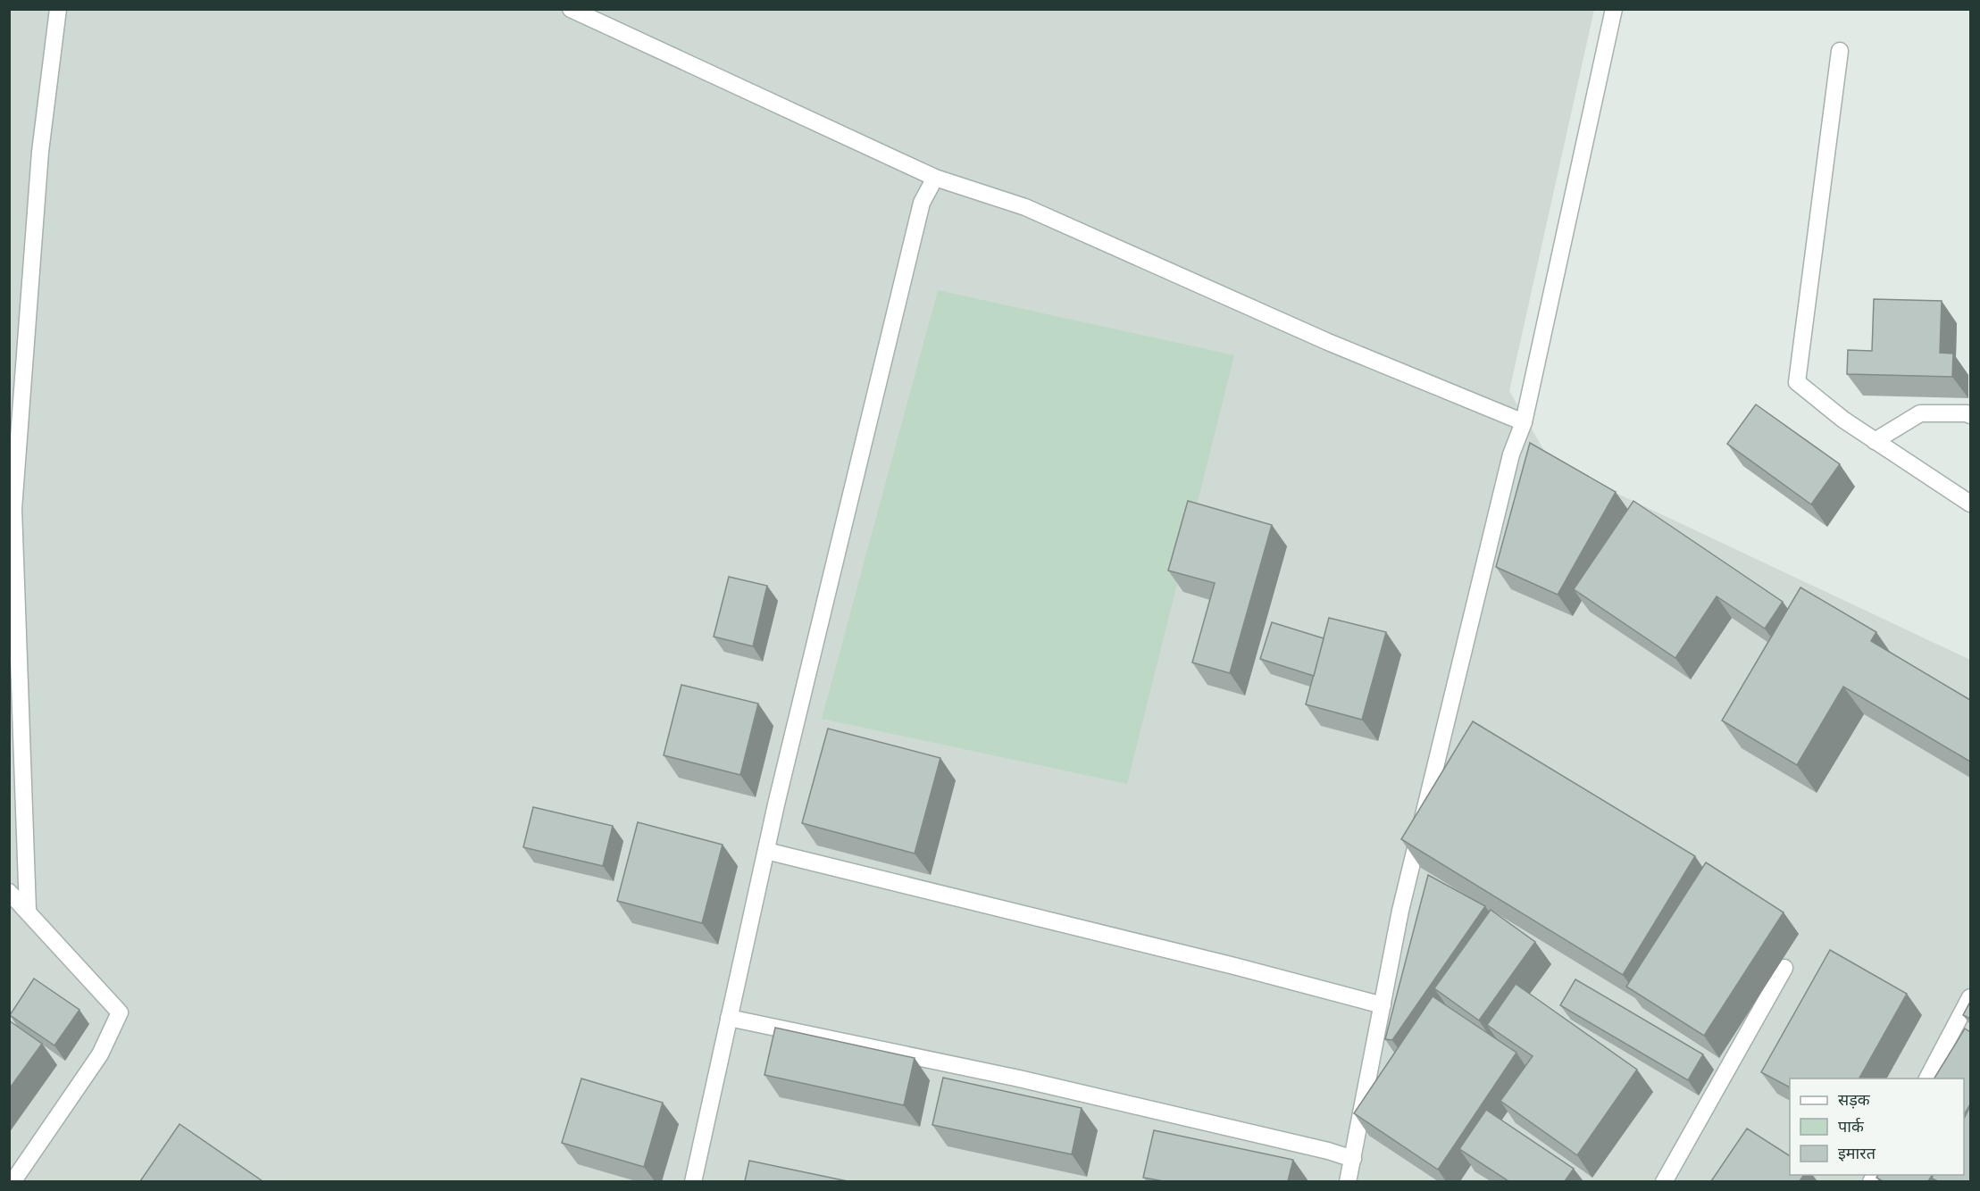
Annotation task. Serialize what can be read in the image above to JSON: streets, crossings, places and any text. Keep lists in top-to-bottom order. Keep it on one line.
{"legend":["सड़क","पार्क","इमारत"]}
